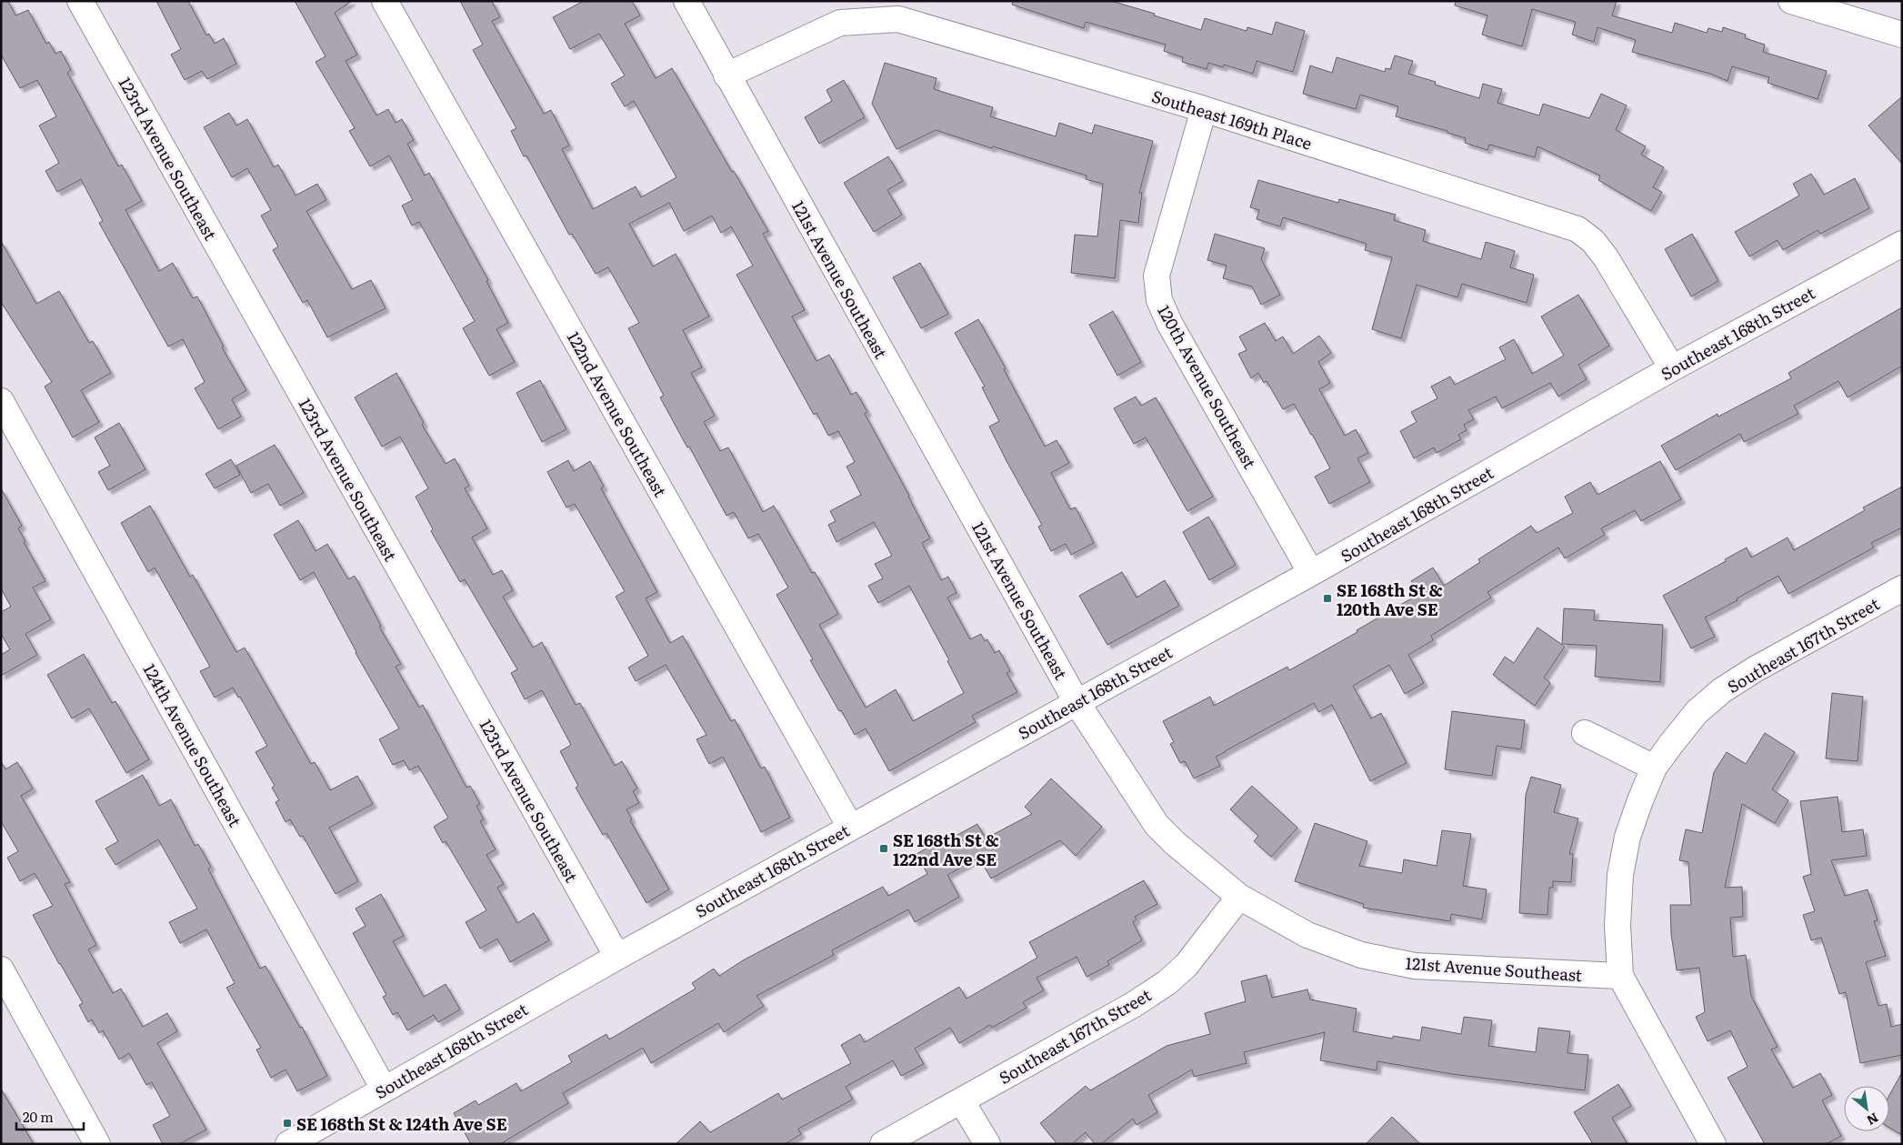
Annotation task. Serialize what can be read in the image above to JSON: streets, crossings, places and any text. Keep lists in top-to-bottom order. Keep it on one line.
{"streets":{"street":["Southeast 169th Place","123rd Avenue Southeast","121st Avenue Southeast","Southeast 168th Street","120th Avenue Southeast","122nd Avenue Southeast","Southeast 167th Street","124th Avenue Southeast"]},"crossings":[["Southeast 169th Place","121st Avenue Southeast"],["Southeast 169th Place","Southeast 168th Street"],["Southeast 169th Place","120th Avenue Southeast"],["123rd Avenue Southeast","Southeast 168th Street"],["121st Avenue Southeast","Southeast 168th Street"],["121st Avenue Southeast","Southeast 167th Street"],["Southeast 168th Street","120th Avenue Southeast"],["Southeast 168th Street","122nd Avenue Southeast"],["Southeast 168th Street","124th Avenue Southeast"]],"places":{"transit":["SE 168th St & 120th Ave SE","SE 168th St & 122nd Ave SE","SE 168th St & 124th Ave SE"]},"scale_bar":"20 m","north":"bottom right"}
